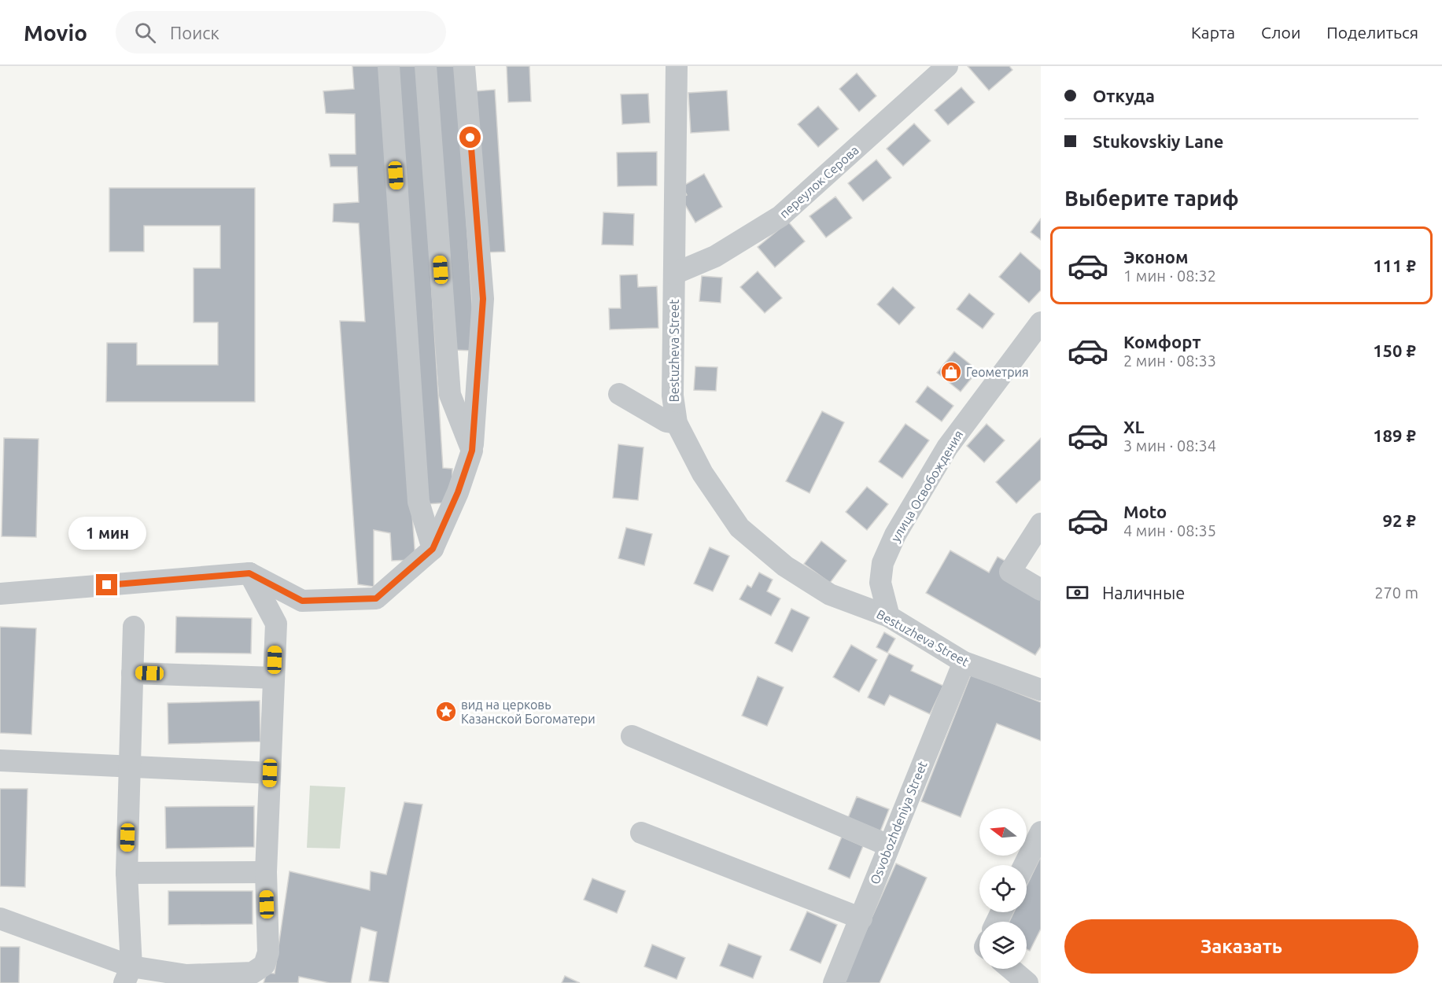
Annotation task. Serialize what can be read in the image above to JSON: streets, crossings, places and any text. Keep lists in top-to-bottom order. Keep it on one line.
{"streets":{"street":["переулок Серова","Bestuzheva Street","улица Освобождения","Osvobozhdeniya Street"]},"crossings":[["переулок Серова","Bestuzheva Street"],["Bestuzheva Street","улица Освобождения"],["Bestuzheva Street","Osvobozhdeniya Street"]],"places":{"shop":["Геометрия"],"place":["вид на церковь Казанской Богоматери"]},"north":"left","page":{"header":"Movio","search":"Поиск","nav":["Карта","Слои","Поделиться"],"banner":["Откуда","Stukovskiy Lane"],"heading":"Выберите тариф","list":[{"name":"Эконом","note":"1 мин · 08:32","value":"111 ₽"},{"name":"Комфорт","note":"2 мин · 08:33","value":"150 ₽"},{"name":"XL","note":"3 мин · 08:34","value":"189 ₽"},{"name":"Moto","note":"4 мин · 08:35","value":"92 ₽"}],"bubble":"1 мин","pay":["Наличные","270 m"],"buttons":"Заказать"}}
